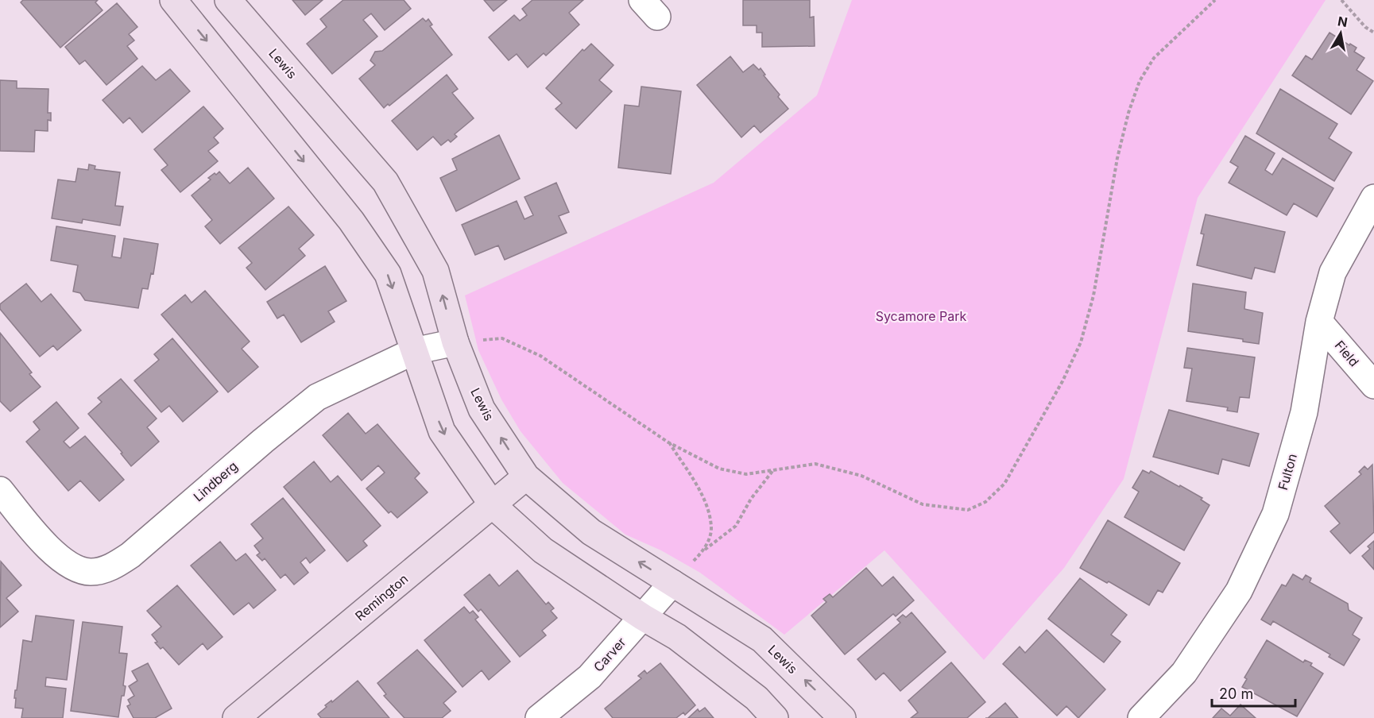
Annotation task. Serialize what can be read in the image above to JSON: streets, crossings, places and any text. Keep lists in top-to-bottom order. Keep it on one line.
{"streets":{"street":["Lewis","Field","Fulton","Lindberg","Remington","Carver"]},"crossings":[["Lewis","Lindberg"],["Lewis","Remington"],["Lewis","Carver"],["Field","Fulton"]],"parks":["Sycamore Park"],"scale_bar":"20 m","north":"top"}
